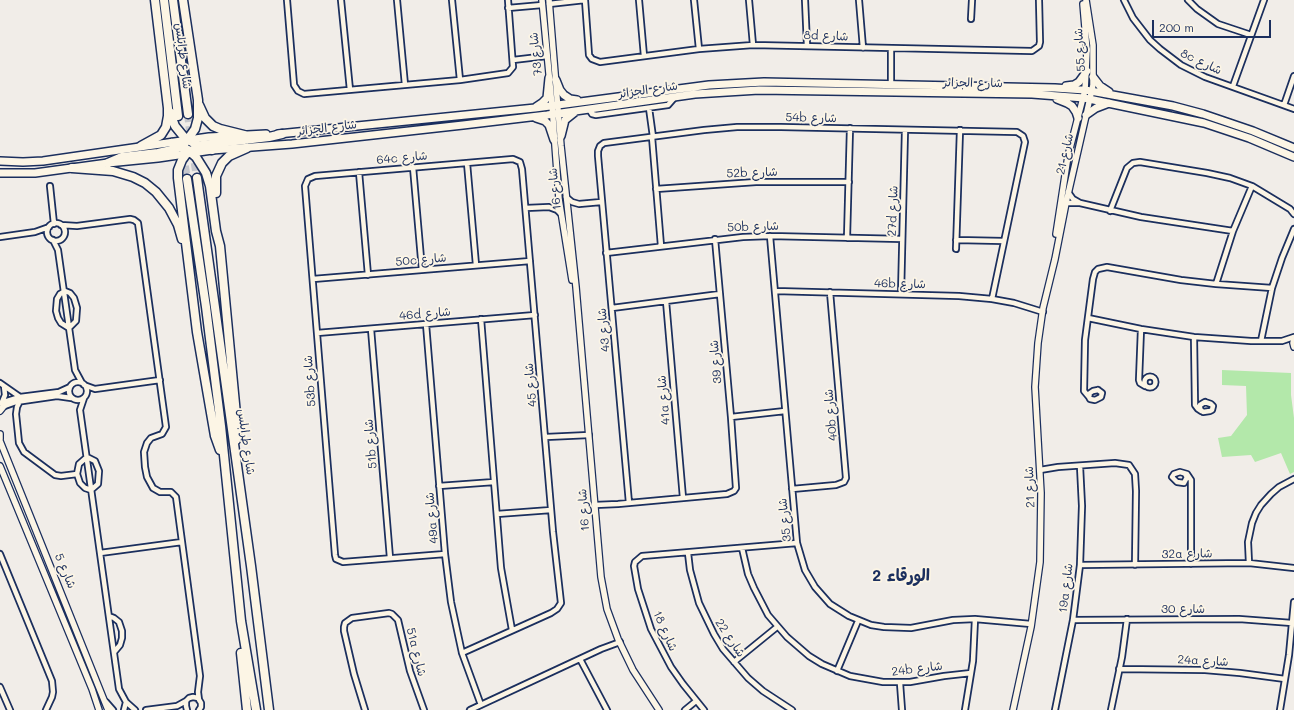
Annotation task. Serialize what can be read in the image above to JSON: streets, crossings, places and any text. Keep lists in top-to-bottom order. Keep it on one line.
{"streets":{"highway":["شارع طرابلس"],"main road":["شارع الجزائر"],"street":["8d شارع","شارع 55","شارع 73","8c شارع","54b شارع","شارع 21","64c شارع","52b شارع","شارع 16","27d شارع","50b شارع","50c شارع","46b شارع","46d شارع","شارع 43","شارع 39","53b شارع","شارع 45","41a شارع","40b شارع","51b شارع","49a شارع","شارع 35","32a شارع","شارع 5","19a شارع","شارع 30","شارع 18","شارع 22","51a شارع","24a شارع","24b شارع"]},"crossings":[["شارع 55","شارع الجزائر"],["شارع 55","شارع 21"],["شارع 73","شارع الجزائر"],["شارع 73","شارع 16"],["شارع الجزائر","شارع 21"],["شارع الجزائر","شارع 16"],["54b شارع","27d شارع"],["54b شارع","شارع 43"],["شارع 21","46b شارع"],["شارع 21","شارع 35"],["64c شارع","53b شارع"],["64c شارع","شارع 45"],["27d شارع","50b شارع"],["27d شارع","46b شارع"],["50b شارع","شارع 43"],["50b شارع","شارع 39"],["50b شارع","شارع 35"],["50c شارع","53b شارع"],["50c شارع","شارع 45"],["46b شارع","40b شارع"],["46b شارع","شارع 35"],["46d شارع","53b شارع"],["46d شارع","شارع 45"],["46d شارع","51b شارع"],["46d شارع","49a شارع"],["شارع 39","41a شارع"],["53b شارع","51b شارع"],["40b شارع","شارع 35"],["32a شارع","19a شارع"],["19a شارع","شارع 30"],["شارع 18","شارع 22"]],"districts":["الورقاء 2"],"scale_bar":"200 m"}
